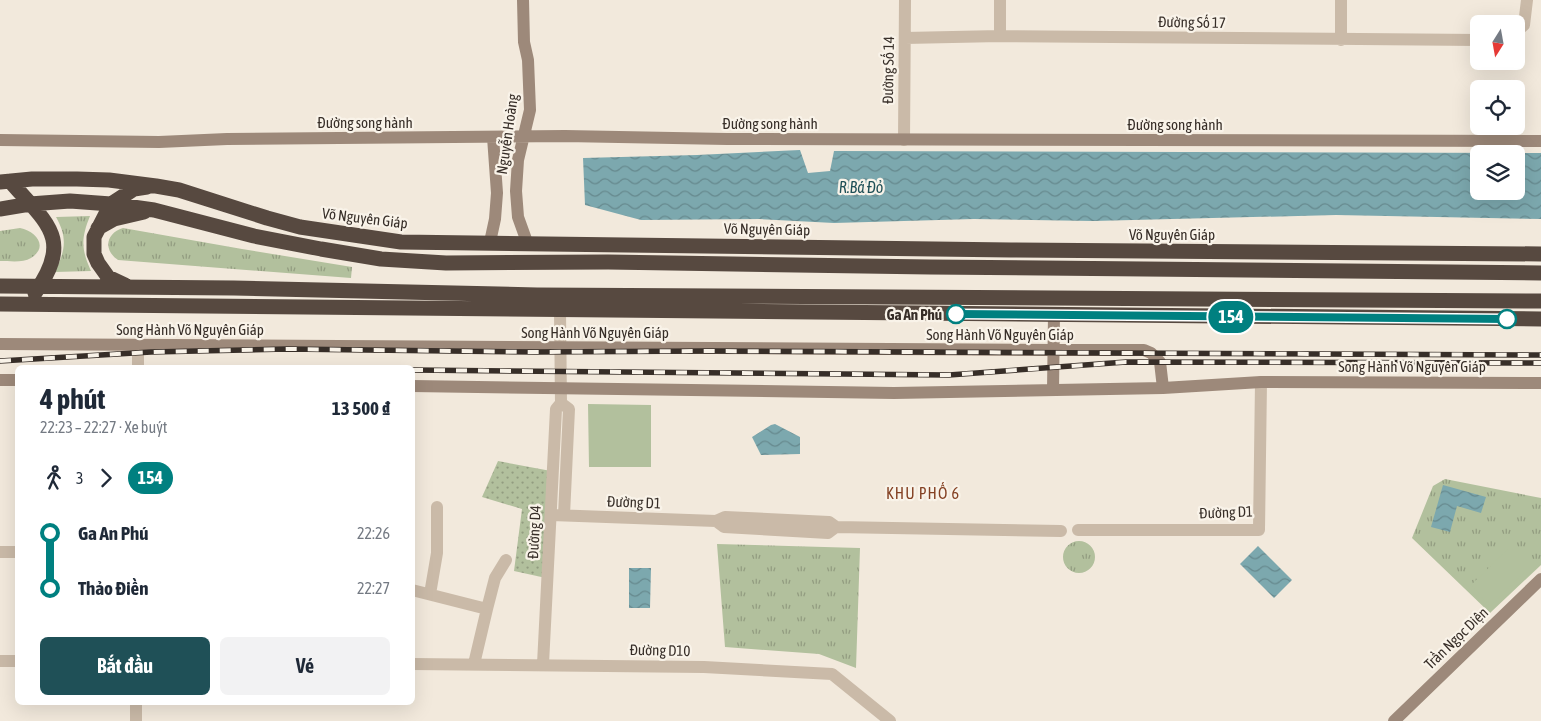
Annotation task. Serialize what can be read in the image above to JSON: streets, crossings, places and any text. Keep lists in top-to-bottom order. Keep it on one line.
{"streets":{"highway":["Võ Nguyên Giáp"],"main road":["Đường song hành","Nguyễn Hoàng","Song Hành Võ Nguyên Giáp","Trần Ngọc Diện"],"street":["Đường Số 17","Đường Số 14","Đường D1","Đường D4","Đường D10"]},"crossings":[["Đường Số 17","Đường Số 14"],["Đường Số 14","Đường song hành"],["Đường song hành","Nguyễn Hoàng"],["Nguyễn Hoàng","Võ Nguyên Giáp"],["Song Hành Võ Nguyên Giáp","Đường D1"],["Song Hành Võ Nguyên Giáp","Đường D4"],["Đường D1","Đường D4"],["Đường D4","Đường D10"]],"districts":["KHU PHỐ 6"],"water":["R.Bá Đỏ"],"places":["Ga An Phú"],"lines":["bus line 154"],"north":"bottom","page":{"on_map":"154","heading":["4 phút","22:23 – 22:27 · Xe buýt","13 500 ₫"],"legs":["3","154"],"list":[{"name":"Ga An Phú","value":"22:26"},{"name":"Thảo Điền","value":"22:27"}],"buttons":["Bắt đầu","Vé"]}}
